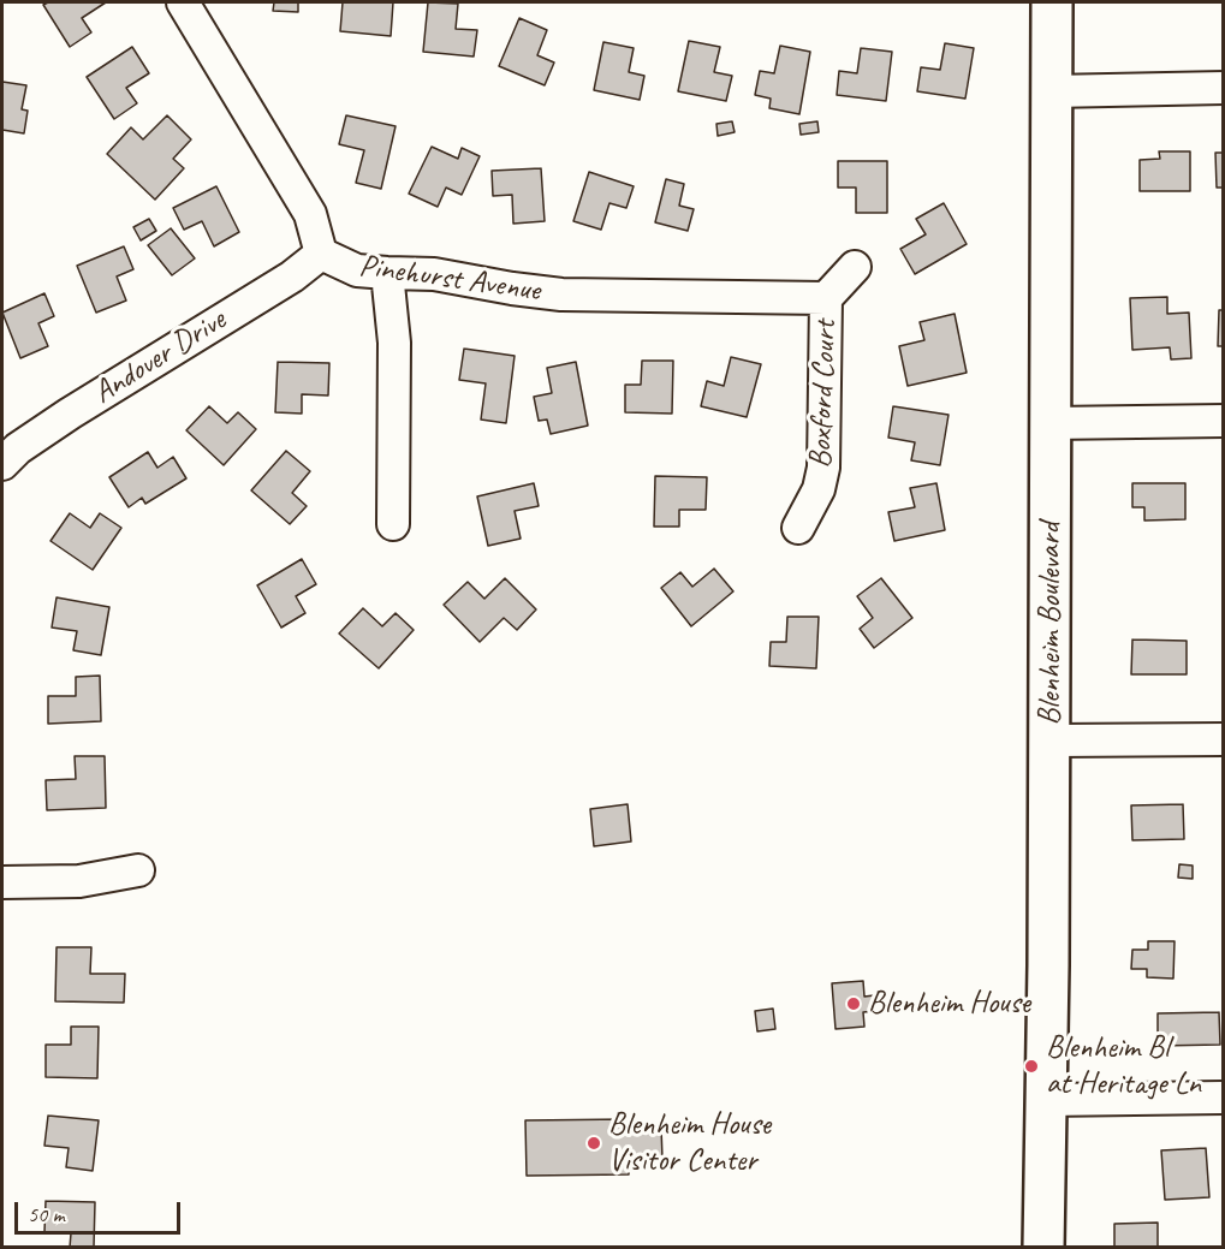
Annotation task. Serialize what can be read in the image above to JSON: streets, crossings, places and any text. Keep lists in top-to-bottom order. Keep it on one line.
{"streets":{"main road":["Blenheim Boulevard"],"street":["Pinehurst Avenue","Andover Drive","Boxford Court"]},"crossings":[["Pinehurst Avenue","Andover Drive"],["Pinehurst Avenue","Boxford Court"]],"places":["Blenheim House","Blenheim Bl at Heritage Ln","Blenheim House Visitor Center"],"scale_bar":"50 m"}
